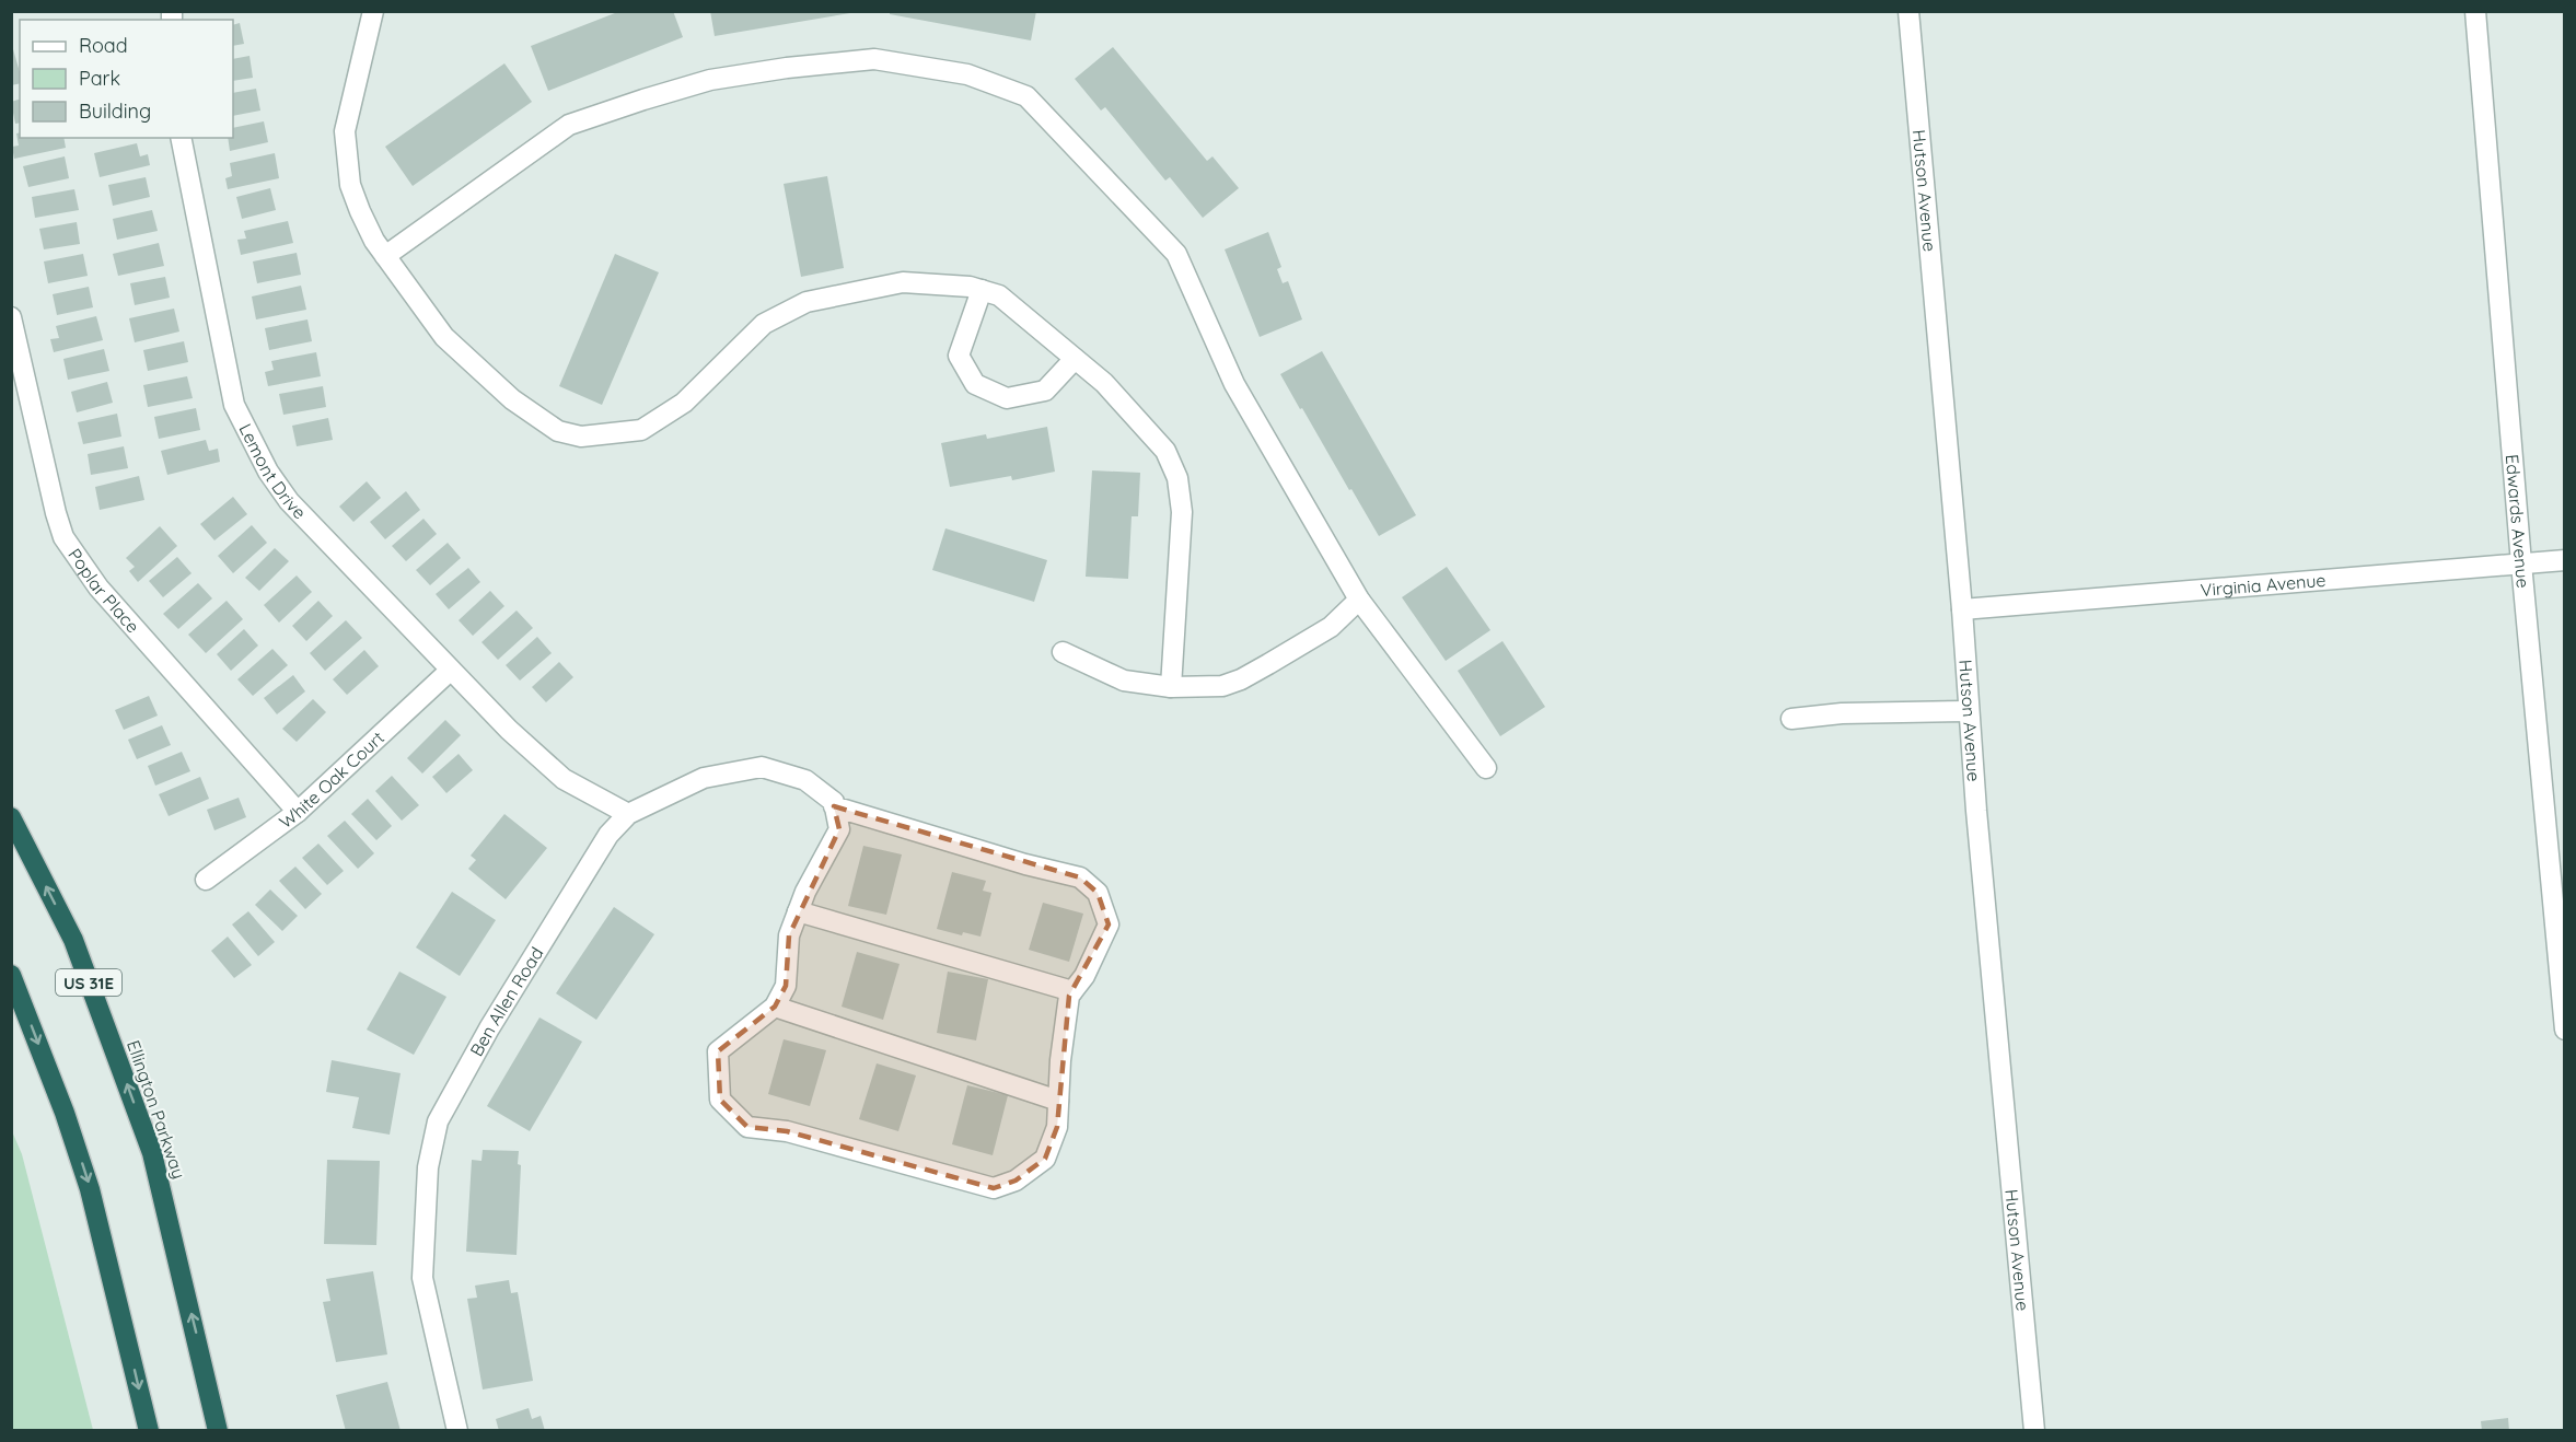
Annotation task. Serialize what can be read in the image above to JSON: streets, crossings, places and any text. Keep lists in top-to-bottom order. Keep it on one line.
{"streets":{"highway":["US 31E","Ellington Parkway"],"street":["Hutson Avenue","Lemont Drive","Edwards Avenue","Virginia Avenue","Poplar Place","White Oak Court","Ben Allen Road"]},"crossings":[["Hutson Avenue","Virginia Avenue"],["Lemont Drive","White Oak Court"],["Lemont Drive","Ben Allen Road"],["Edwards Avenue","Virginia Avenue"],["Poplar Place","White Oak Court"]],"legend":["Road","Park","Building"]}
